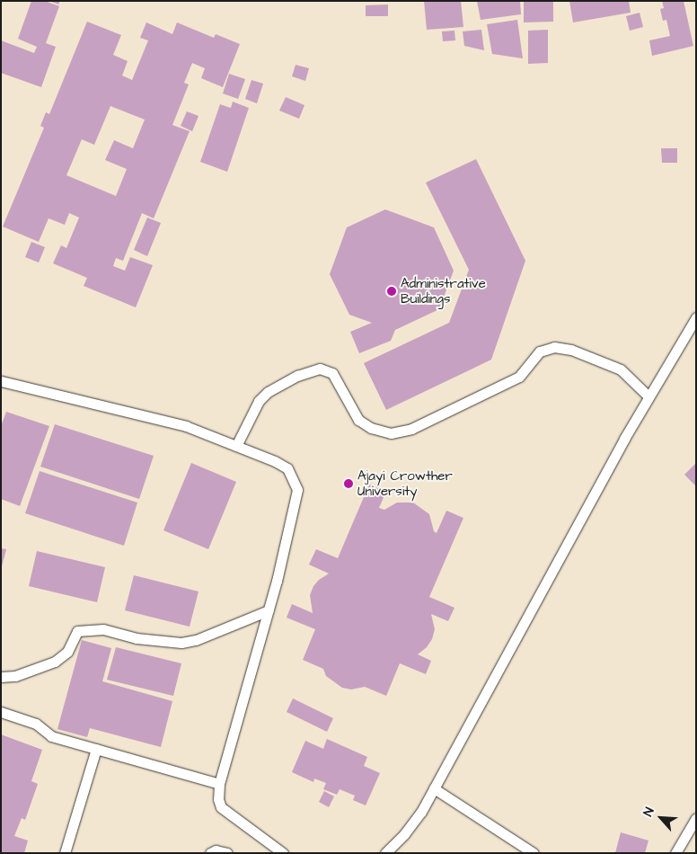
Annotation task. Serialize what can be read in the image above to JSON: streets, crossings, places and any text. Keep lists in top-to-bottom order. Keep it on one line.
{"places":["Administrative Buildings","Ajayi Crowther University"],"north":"top left"}
